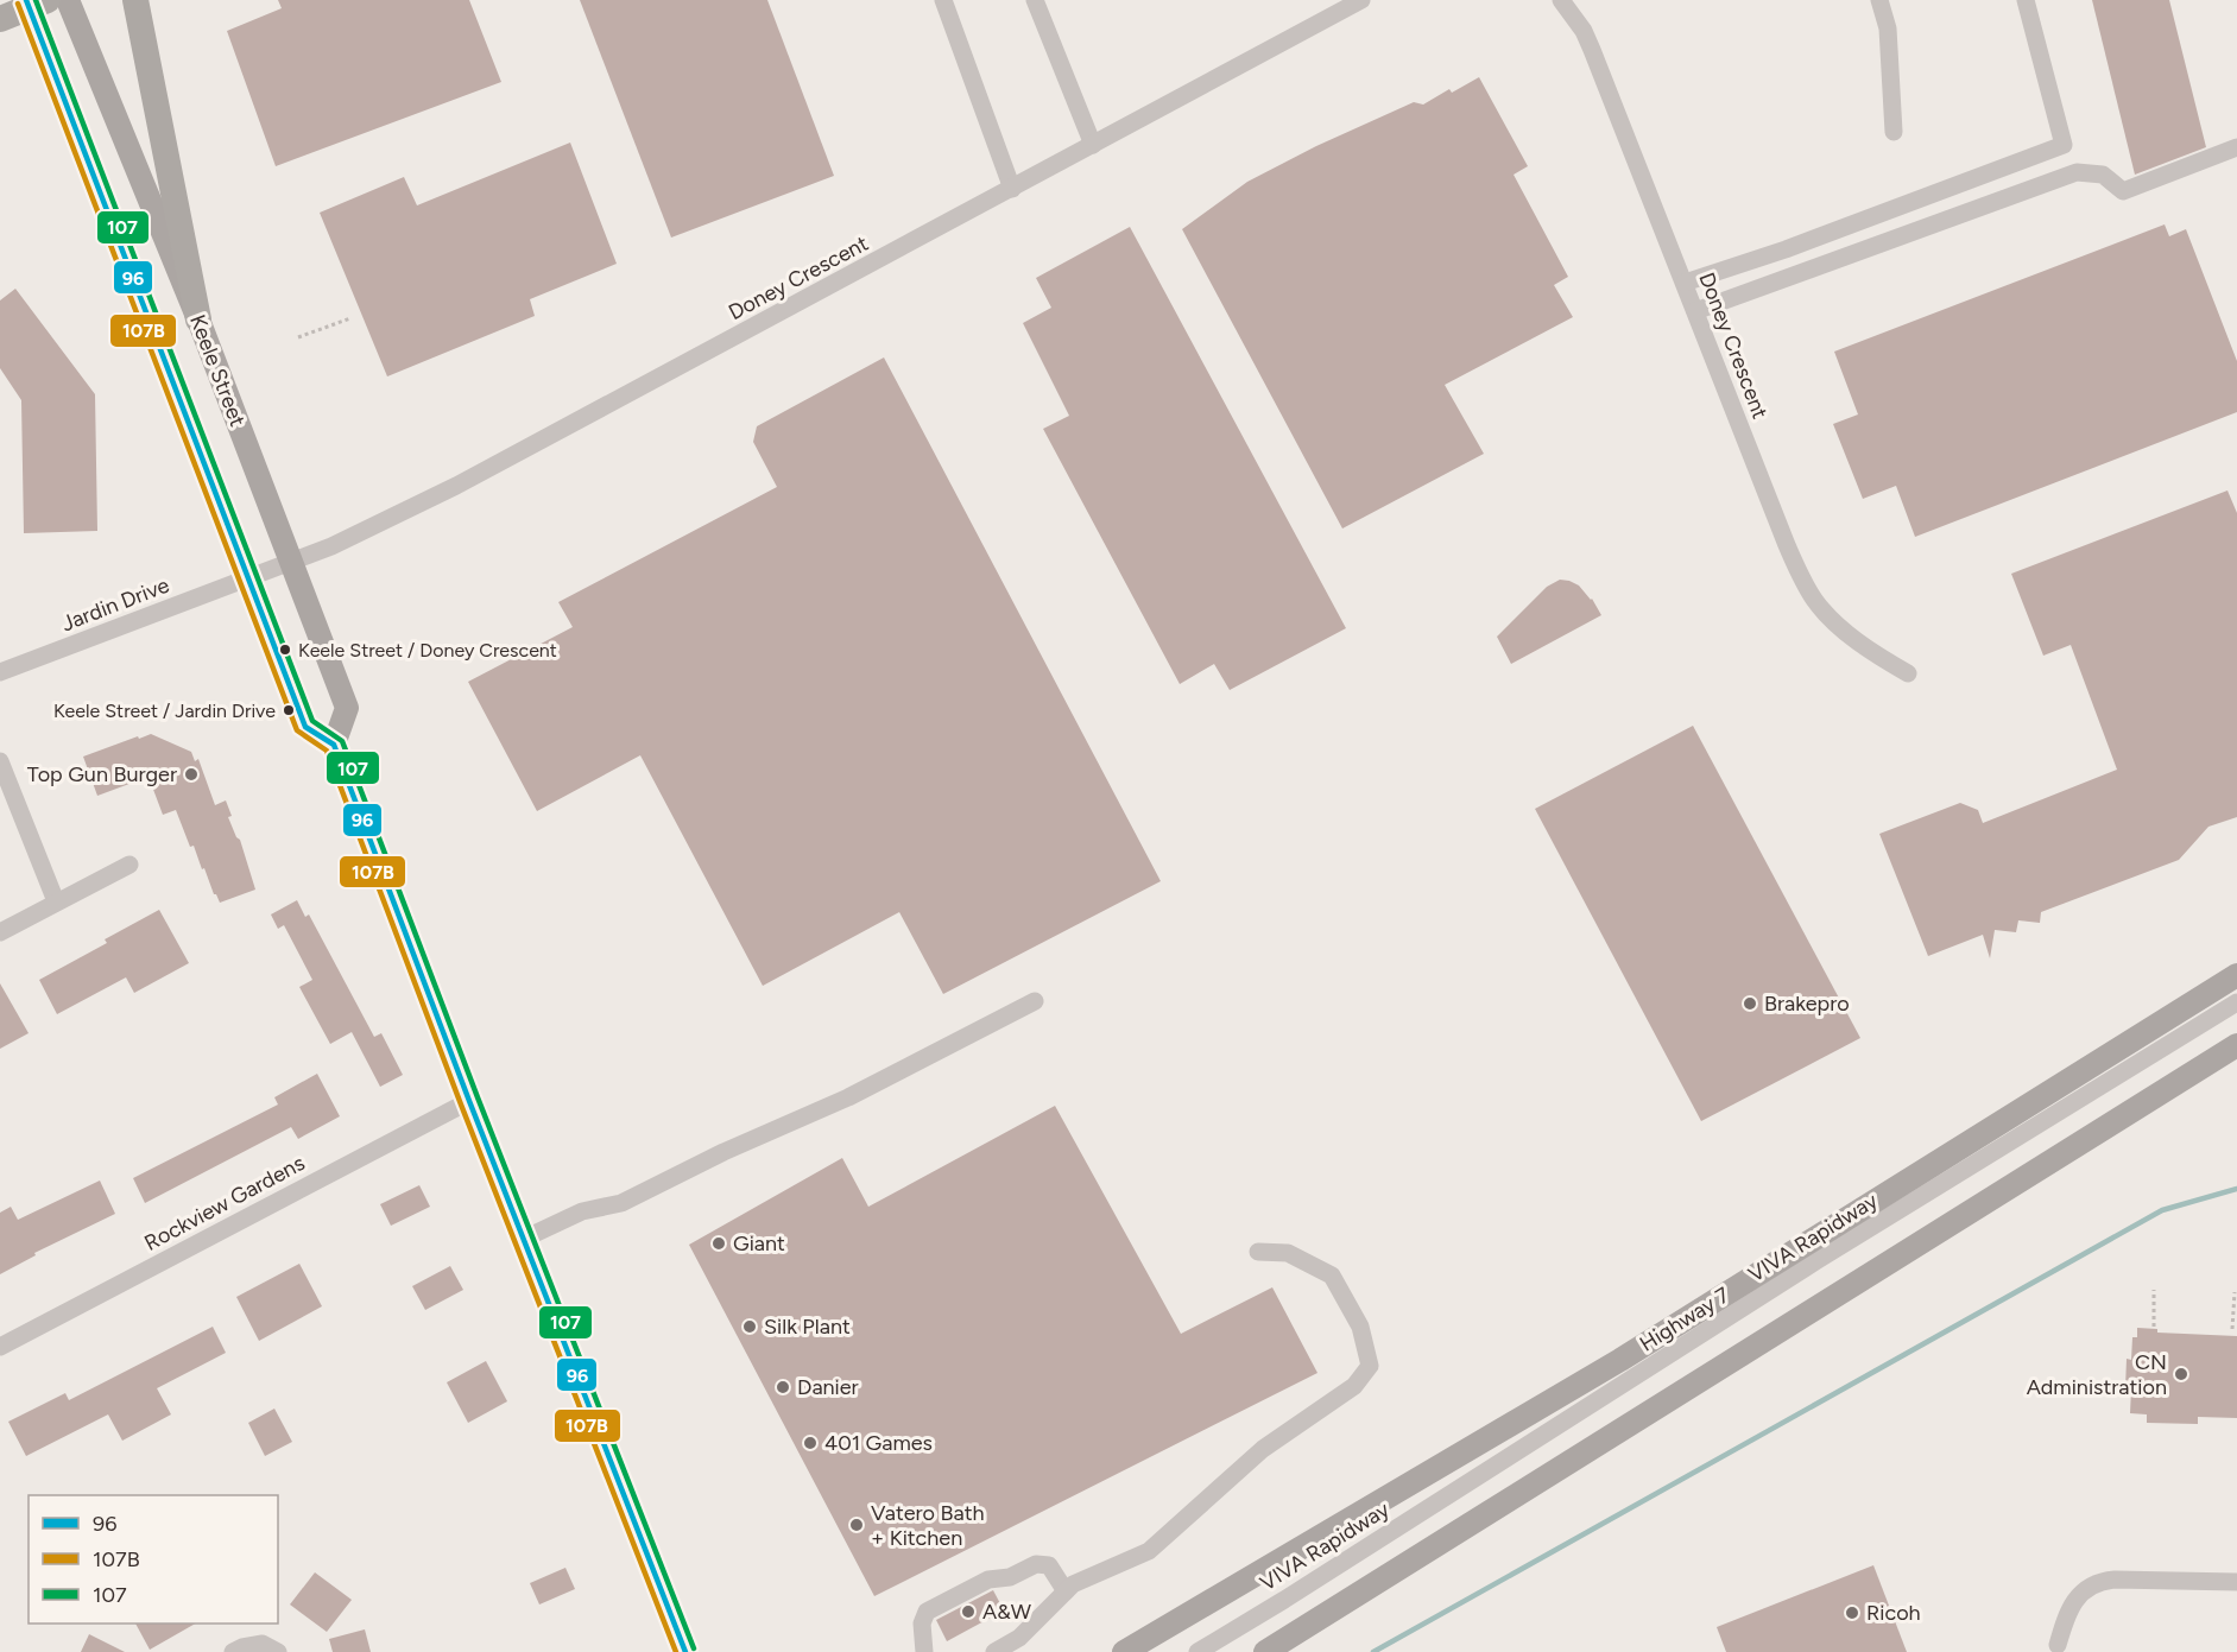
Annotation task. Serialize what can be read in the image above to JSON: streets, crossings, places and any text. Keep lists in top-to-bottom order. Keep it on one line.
{"streets":{"main road":["Keele Street","Highway 7"],"street":["Doney Crescent","Jardin Drive","Rockview Gardens","VIVA Rapidway"]},"crossings":[["Doney Crescent","Keele Street"],["Doney Crescent","Jardin Drive"]],"places":["Keele Street / Doney Crescent","Keele Street / Jardin Drive","Top Gun Burger","Brakepro","Giant","Silk Plant","CN Administration","Danier","401 Games","Vatero Bath + Kitchen","A&W","Ricoh"],"lines":["transit line 96","transit line 107","transit line 107B"],"legend":["96","107B","107"]}
